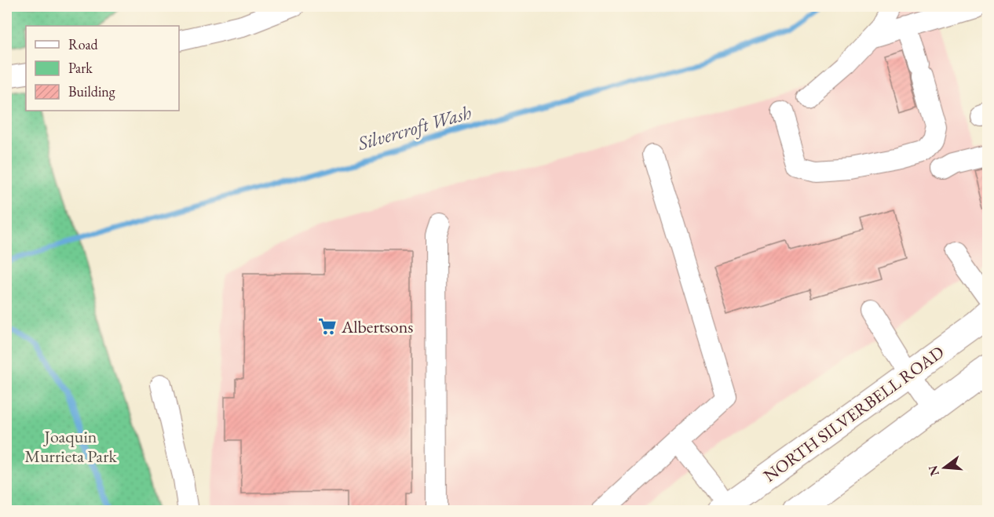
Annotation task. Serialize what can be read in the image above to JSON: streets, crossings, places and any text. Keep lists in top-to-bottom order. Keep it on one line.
{"streets":{"main road":["NORTH SILVERBELL ROAD"]},"water":["Silvercroft Wash"],"parks":["Joaquin Murrieta Park"],"places":{"supermarket":["Albertsons"]},"legend":["Road","Park","Building"],"north":"left"}
